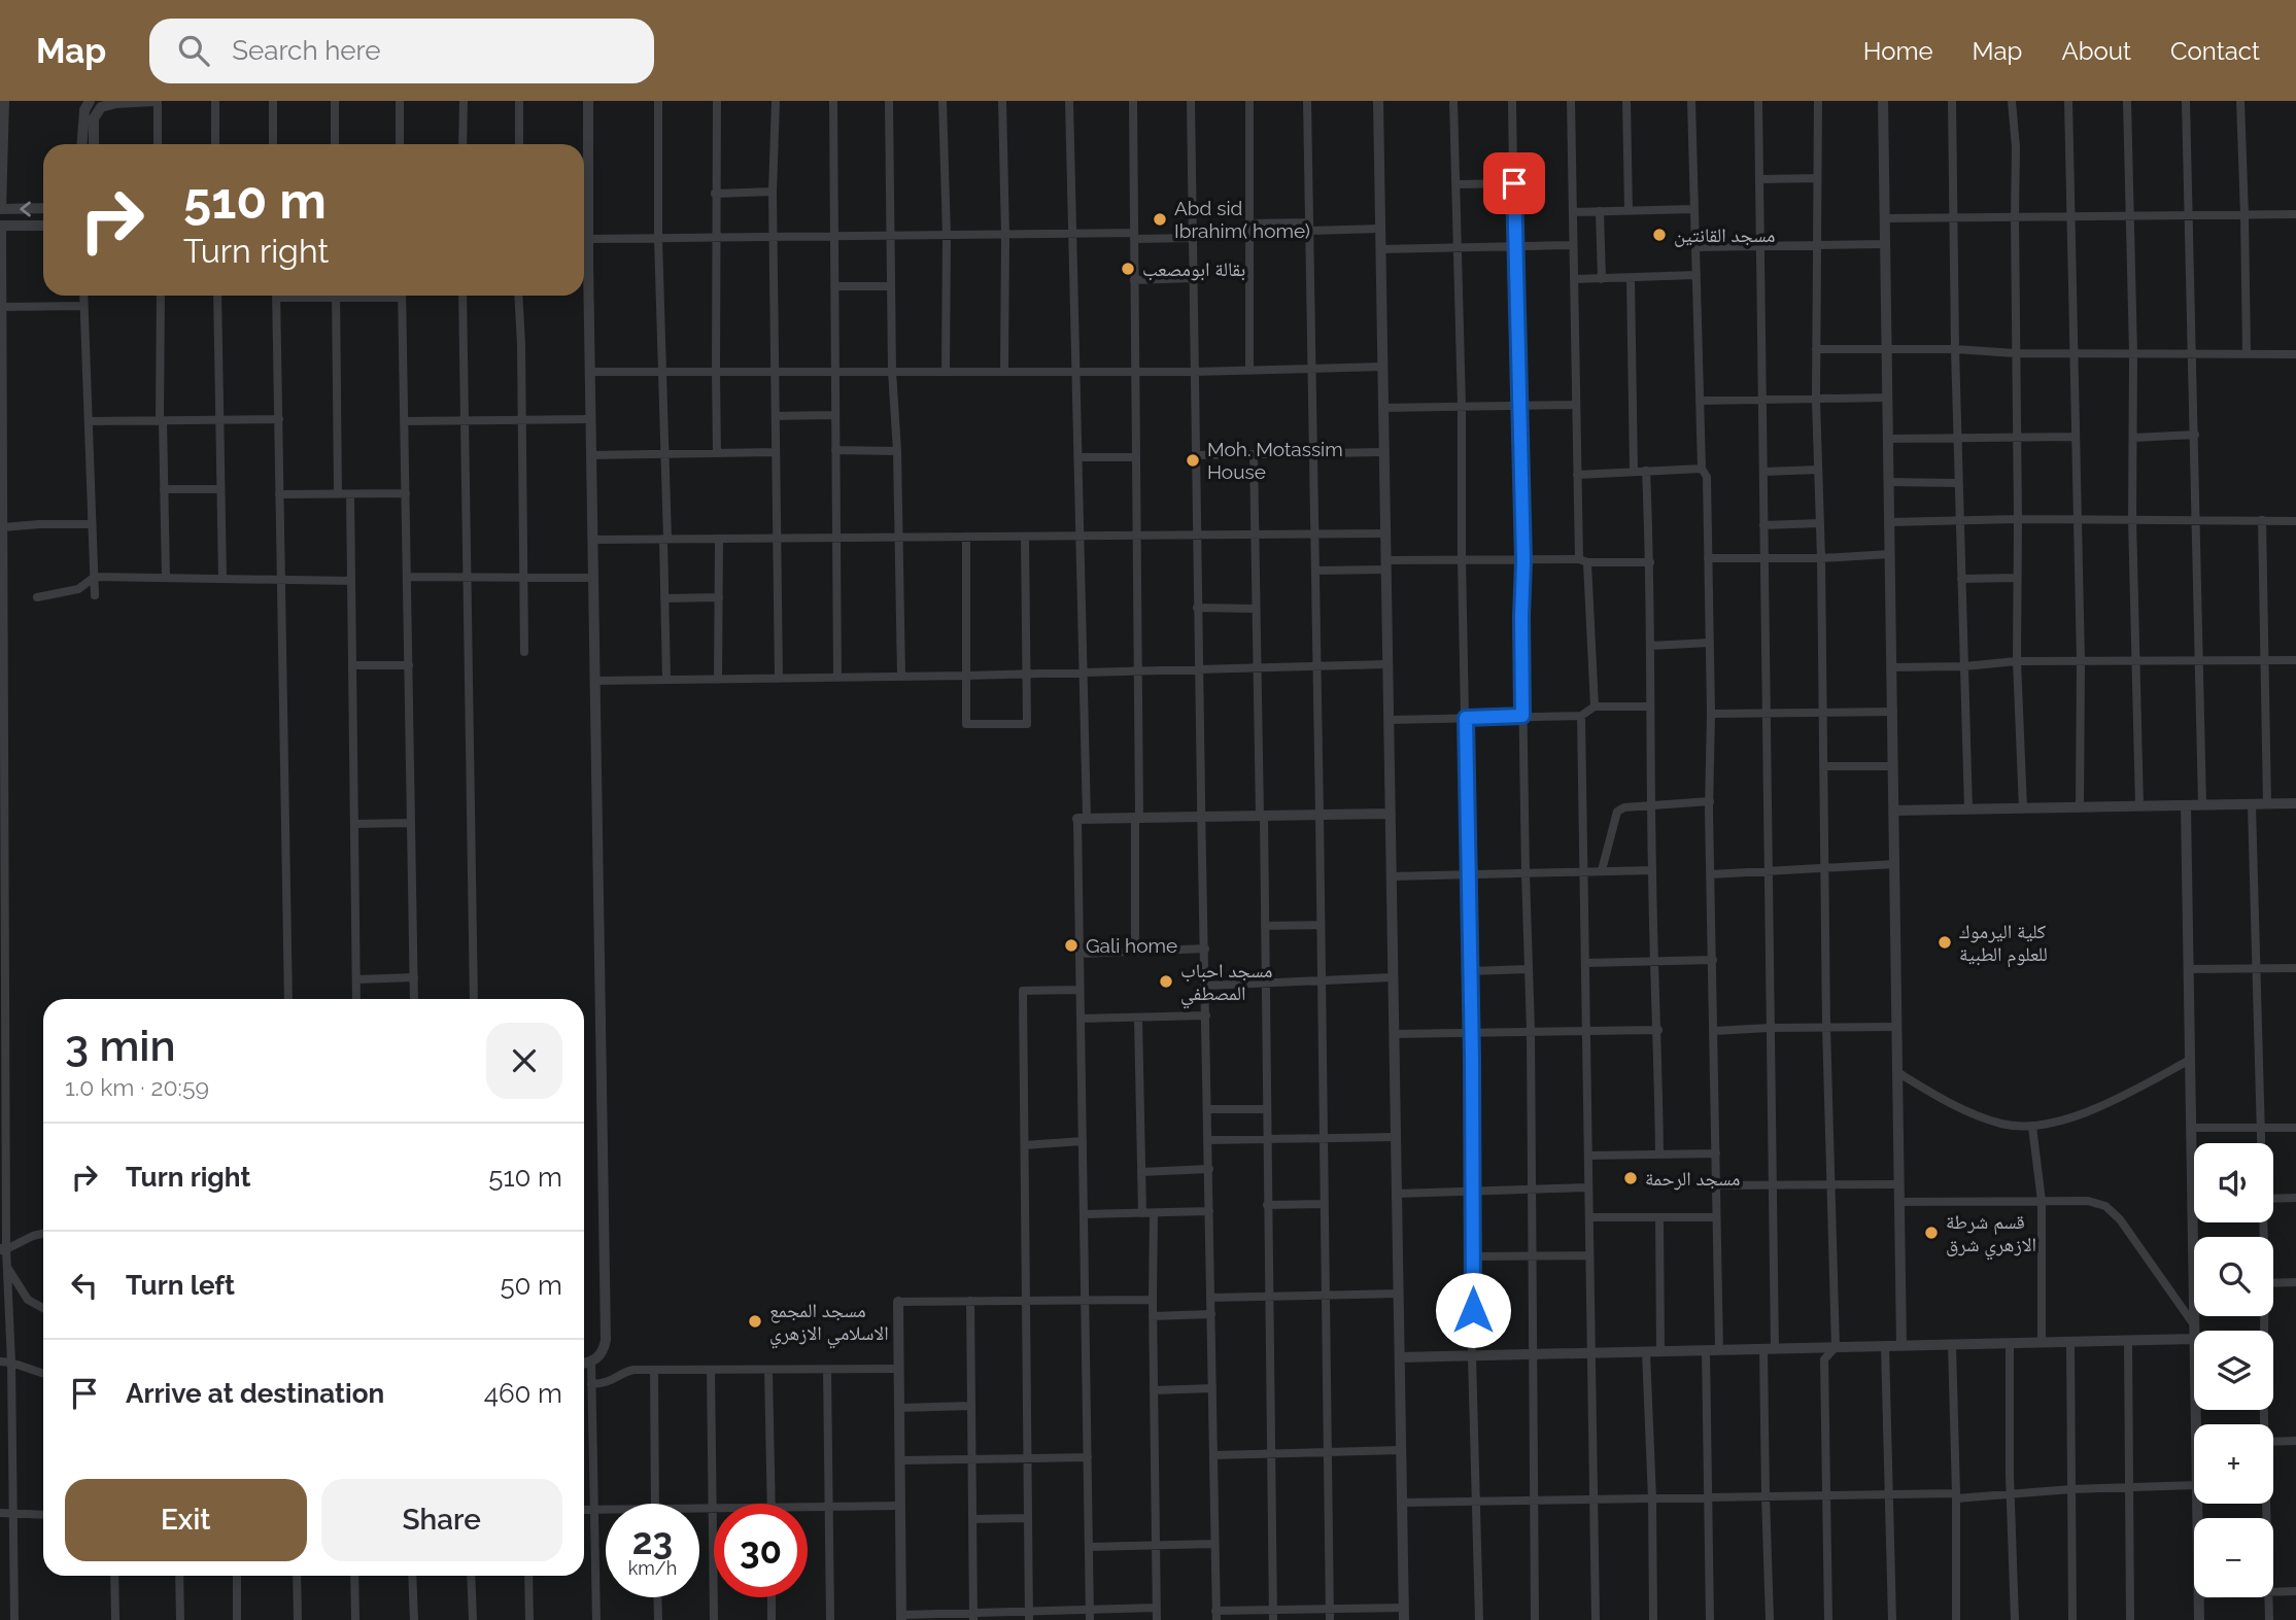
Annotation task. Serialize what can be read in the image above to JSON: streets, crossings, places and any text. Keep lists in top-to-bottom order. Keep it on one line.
{"places":["Abd sid Ibrahim( home)","مسجد القانتين","بقالة ابومصعب","Moh. Motassim House","كلية اليرموك للعلوم الطبية","Gali home","مسجد احباب المصطفي","مسجد الرحمة","قسم شرطة الازهري شرق","مسجد المجمع الاسلامي الازهري"],"page":{"header":"Map","search":"Search here","nav":["Home","Map","About","Contact"],"turn":["510 m","Turn right"],"heading":["3 min","1.0 km · 20:59"],"list":[{"name":"Turn right","value":"510 m"},{"name":"Turn left","value":"50 m"},{"name":"Arrive at destination","value":"460 m"}],"map_buttons":["+","−"],"buttons":["Exit","Share"],"speed":"23 km/h","limit":"30"}}
